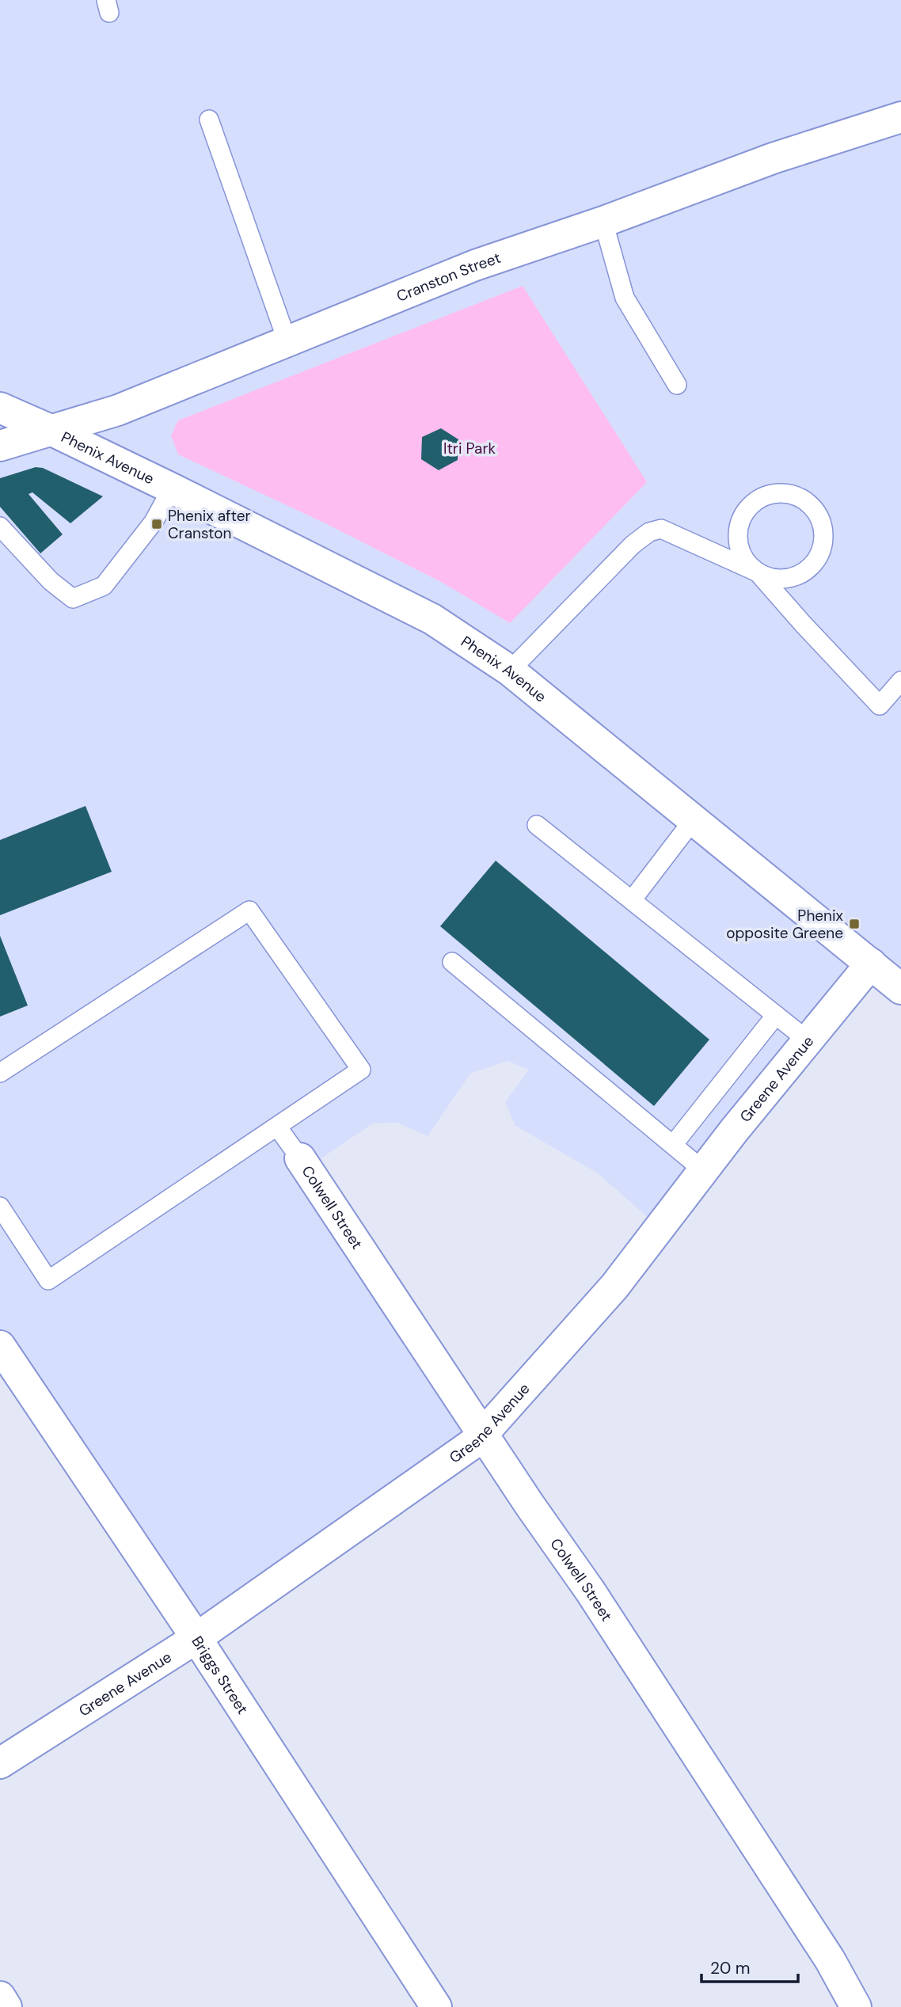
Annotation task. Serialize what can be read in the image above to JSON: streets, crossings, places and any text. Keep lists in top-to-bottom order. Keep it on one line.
{"streets":{"street":["Cranston Street","Phenix Avenue","Greene Avenue","Colwell Street","Briggs Street"]},"crossings":[["Cranston Street","Phenix Avenue"],["Phenix Avenue","Greene Avenue"],["Greene Avenue","Colwell Street"],["Greene Avenue","Briggs Street"]],"parks":["Itri Park"],"places":{"transit":["Phenix after Cranston","Phenix opposite Greene"]},"scale_bar":"20 m"}
